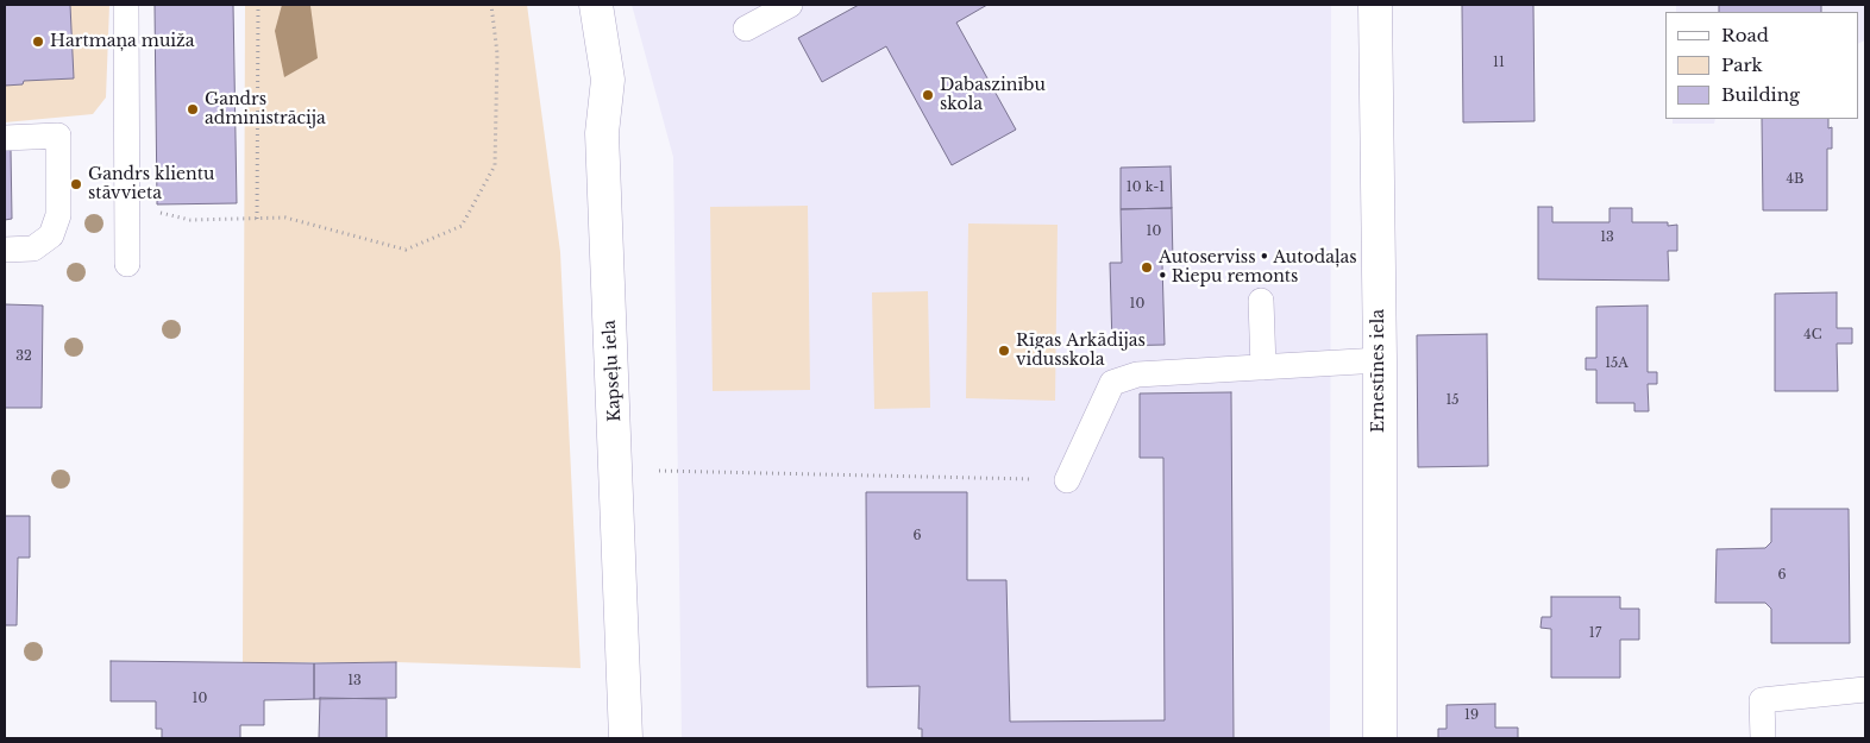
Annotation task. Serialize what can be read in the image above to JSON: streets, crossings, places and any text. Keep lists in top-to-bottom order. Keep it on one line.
{"streets":{"street":["Kapseļu iela","Ernestīnes iela"]},"places":["Hartmaņa muiža","Dabaszinību skola","Gandrs administrācija","Gandrs klientu stāvvieta","Autoserviss • Autodaļas • Riepu remonts","Rīgas Arkādijas vidusskola"],"house_numbers":["11","4B","10 k-1","10","13","10","4C","32","15A","15","6","6","17","13","10","19"],"legend":["Road","Park","Building"]}
